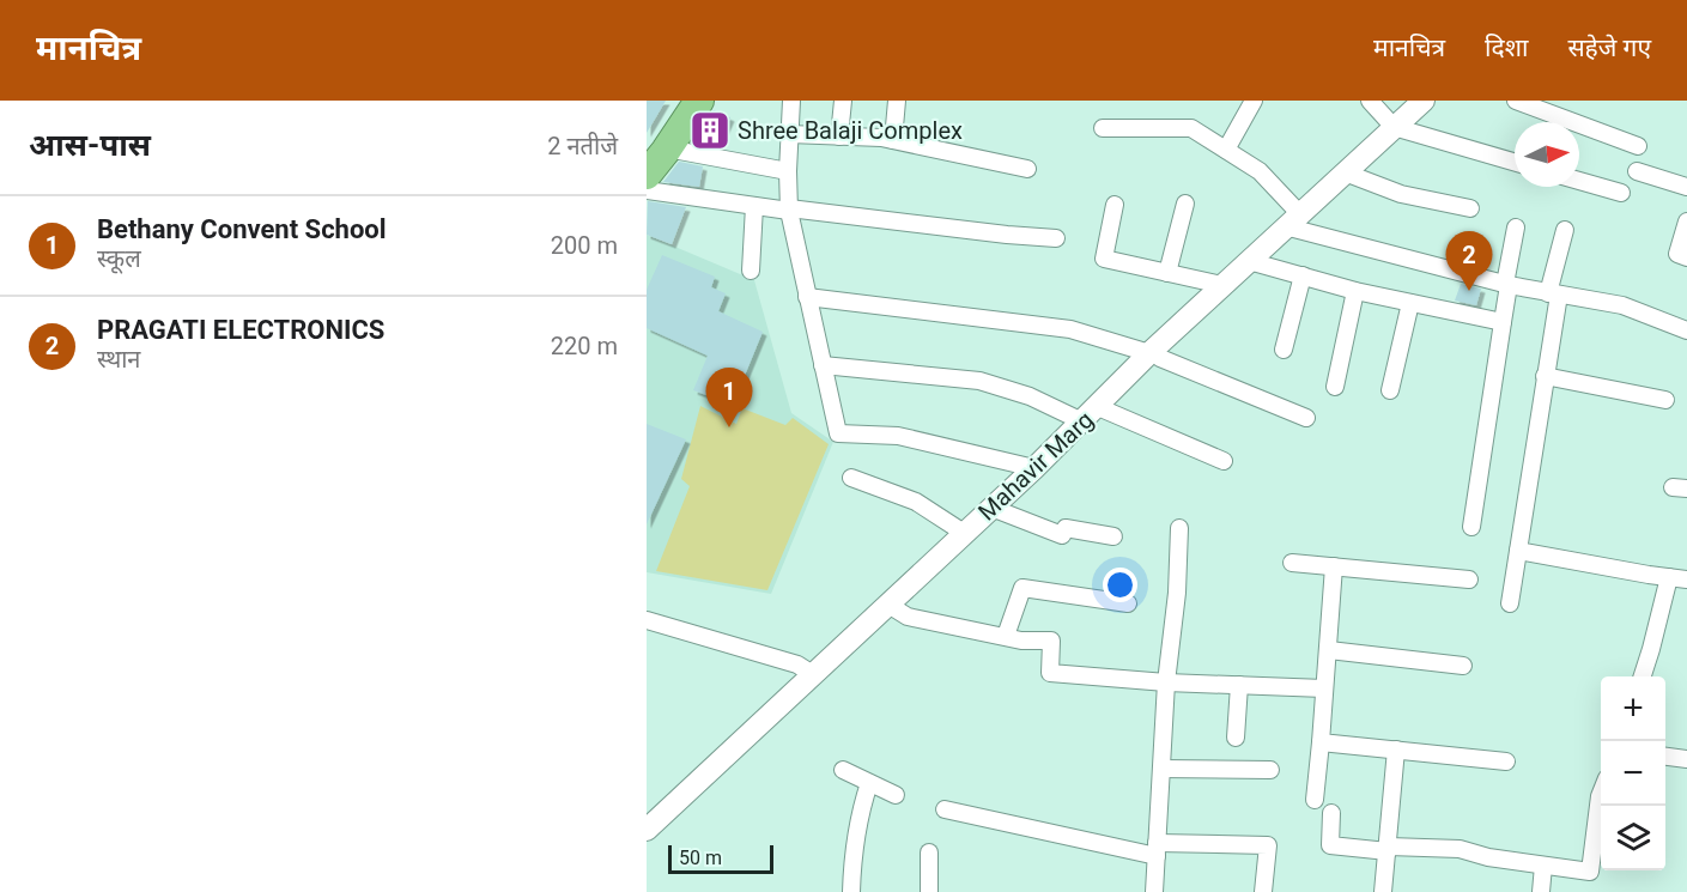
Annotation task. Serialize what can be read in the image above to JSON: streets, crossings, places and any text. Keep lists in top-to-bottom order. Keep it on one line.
{"streets":{"street":["Mahavir Marg"]},"places":{"building":["Shree Balaji Complex"]},"scale_bar":"50 m","north":"right","page":{"header":"मानचित्र","nav":["मानचित्र","दिशा","सहेजे गए"],"heading":["आस-पास","2 नतीजे"],"list":[{"mark":"1","name":"Bethany Convent School","note":"स्कूल","value":"200 m"},{"mark":"2","name":"PRAGATI ELECTRONICS","note":"स्थान","value":"220 m"}],"pins":["2","1"],"map_buttons":["+","−"],"scale":"50 m"}}
